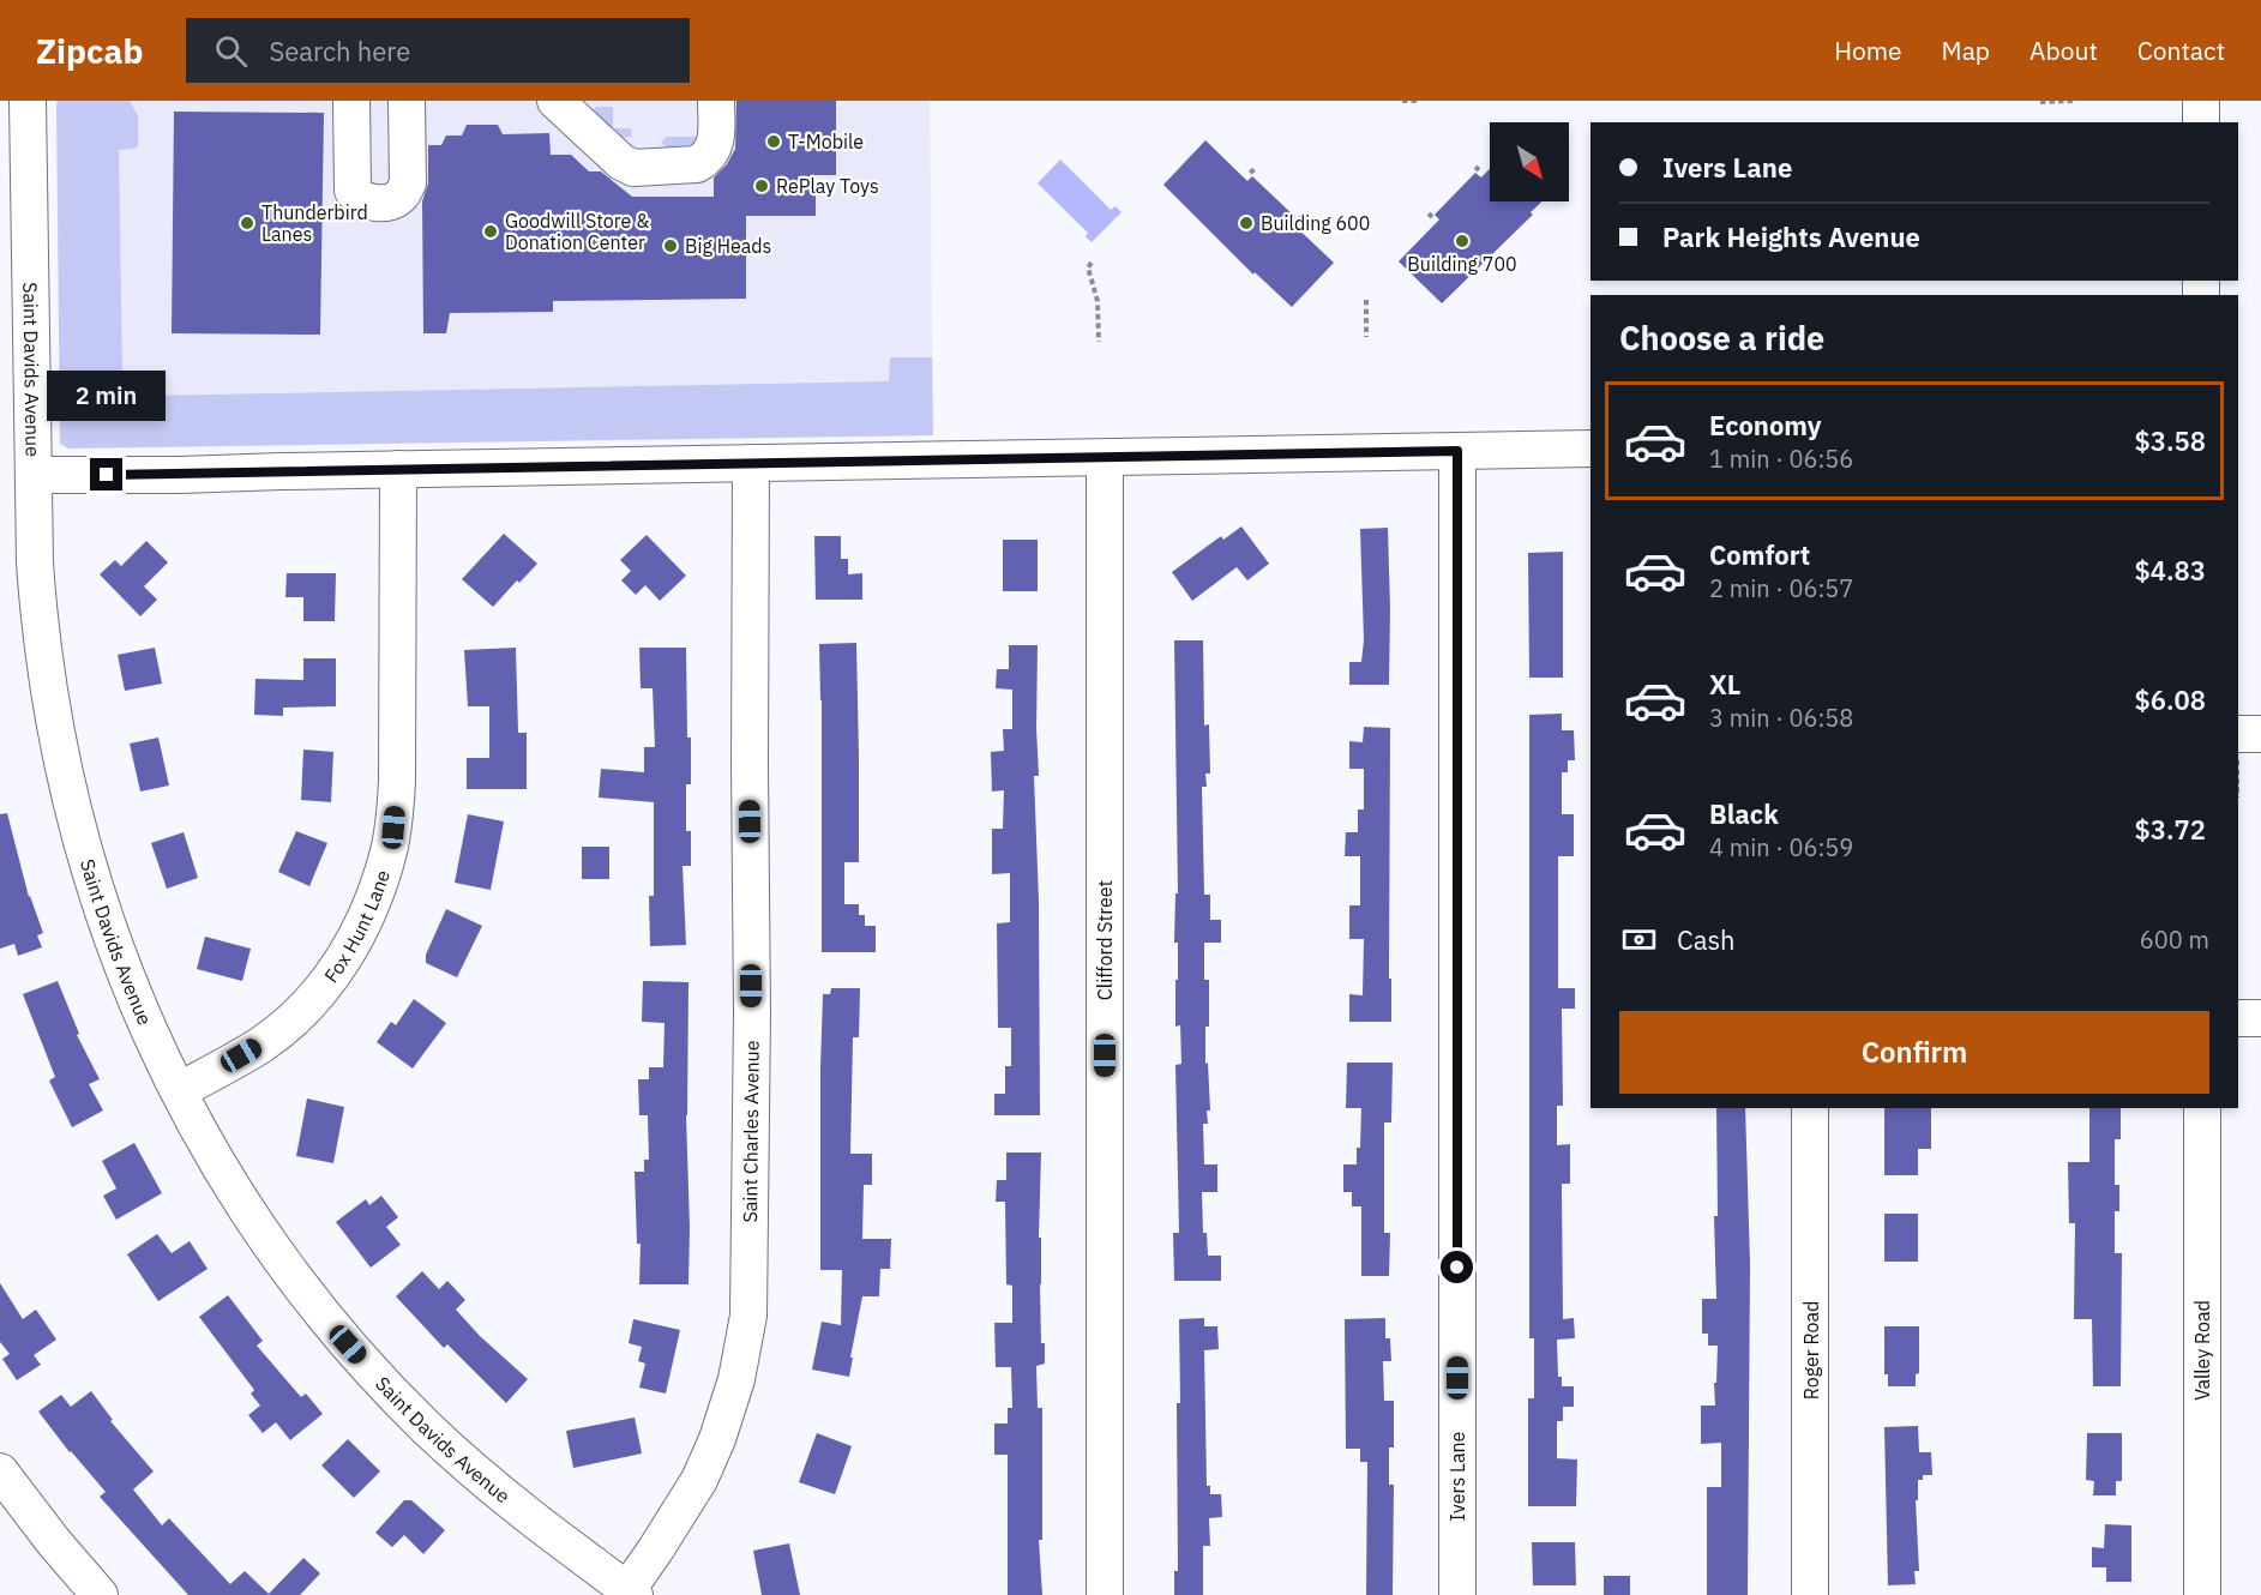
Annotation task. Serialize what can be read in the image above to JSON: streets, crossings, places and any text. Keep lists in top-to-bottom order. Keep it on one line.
{"streets":{"street":["Saint Davids Avenue","Fox Hunt Lane","Clifford Street","Saint Charles Avenue","Roger Road","Valley Road","Ivers Lane"]},"crossings":[["Saint Davids Avenue","Fox Hunt Lane"],["Saint Davids Avenue","Saint Charles Avenue"]],"places":["T-Mobile","RePlay Toys","Thunderbird Lanes","Building 600","Goodwill Store & Donation Center","Building 700","Big Heads"],"north":"bottom right","page":{"header":"Zipcab","search":"Search here","nav":["Home","Map","About","Contact"],"banner":["Ivers Lane","Park Heights Avenue"],"heading":"Choose a ride","bubble":"2 min","list":[{"name":"Economy","note":"1 min · 06:56","value":"$3.58"},{"name":"Comfort","note":"2 min · 06:57","value":"$4.83"},{"name":"XL","note":"3 min · 06:58","value":"$6.08"},{"name":"Black","note":"4 min · 06:59","value":"$3.72"}],"pay":["Cash","600 m"],"buttons":"Confirm"}}
